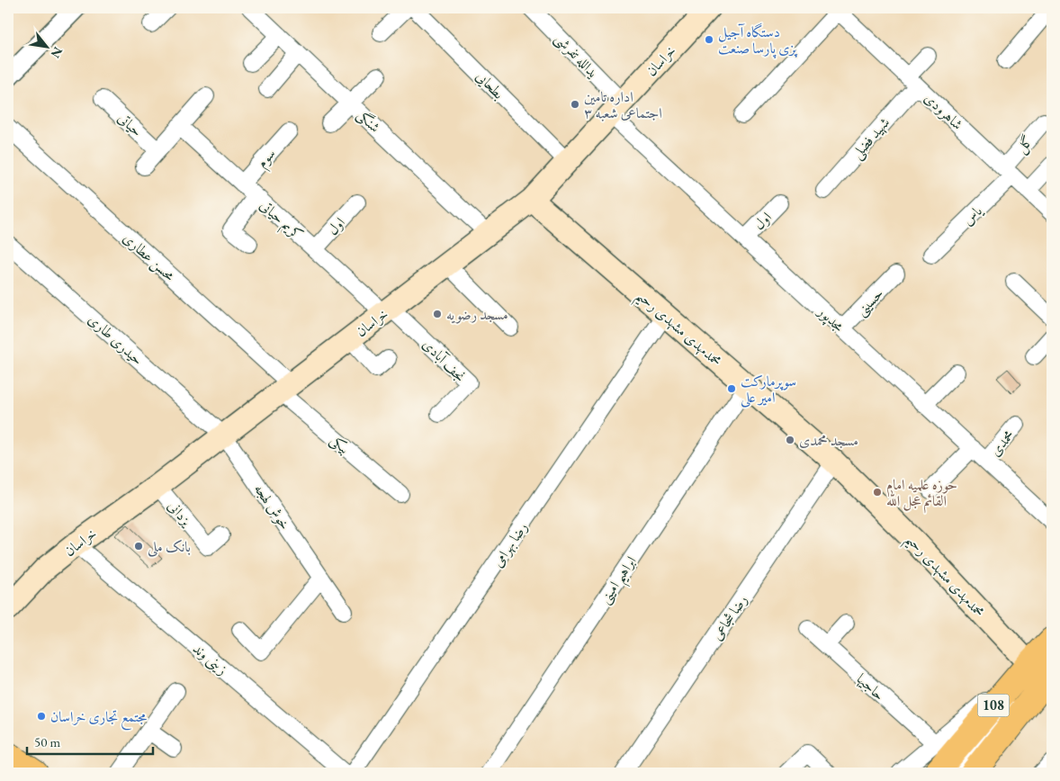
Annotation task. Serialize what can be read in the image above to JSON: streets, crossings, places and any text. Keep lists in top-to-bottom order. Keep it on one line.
{"streets":{"main road":["خراسان","محمدمهدی مشهدی رحیم","108"],"street":["یدالله تفرشی","بطحایی","شاهرودی","شنگی","حیاتی","شهید فضلی","گل","سوم","یاس","کریم حیاتی","اول","محسن عطاری","حسینی","مجدپور","حیدری طاری","نجف آبادی","محمدی","بیکی","خوش لهجه","یزدانی","رضا بهرامی","ابراهیم امینی","رضا شجاعی","زینی وند","حاجیها"]},"crossings":[["یدالله تفرشی","خراسان"],["یدالله تفرشی","مجدپور"],["خراسان","بطحایی"],["خراسان","شنگی"],["خراسان","کریم حیاتی"],["خراسان","محسن عطاری"],["خراسان","مجدپور"],["خراسان","محمدمهدی مشهدی رحیم"],["خراسان","حیدری طاری"],["خراسان","نجف آبادی"],["خراسان","بیکی"],["خراسان","خوش لهجه"],["خراسان","یزدانی"],["خراسان","زینی وند"],["شاهرودی","شهید فضلی"],["شاهرودی","گل"],["شاهرودی","یاس"],["گل","یاس"],["سوم","کریم حیاتی"],["کریم حیاتی","اول"],["کریم حیاتی","نجف آبادی"],["اول","مجدپور"],["محسن عطاری","بیکی"],["حسینی","مجدپور"],["مجدپور","محمدی"],["محمدمهدی مشهدی رحیم","رضا بهرامی"],["محمدمهدی مشهدی رحیم","ابراهیم امینی"],["محمدمهدی مشهدی رحیم","رضا شجاعی"],["محمدمهدی مشهدی رحیم","108"],["حیدری طاری","خوش لهجه"]],"places":["دستگاه آجیل پزی پارسا صنعت","اداره تامین اجتماعی شعبه ۳","مسجد رضویه","سوپرمارکت امیر علی","مسجد محمدی","حوزه علمیه امام القائم عجل الله","بانک ملی","مجتمع تجاری خراسان"],"scale_bar":"50 m","north":"bottom right"}
